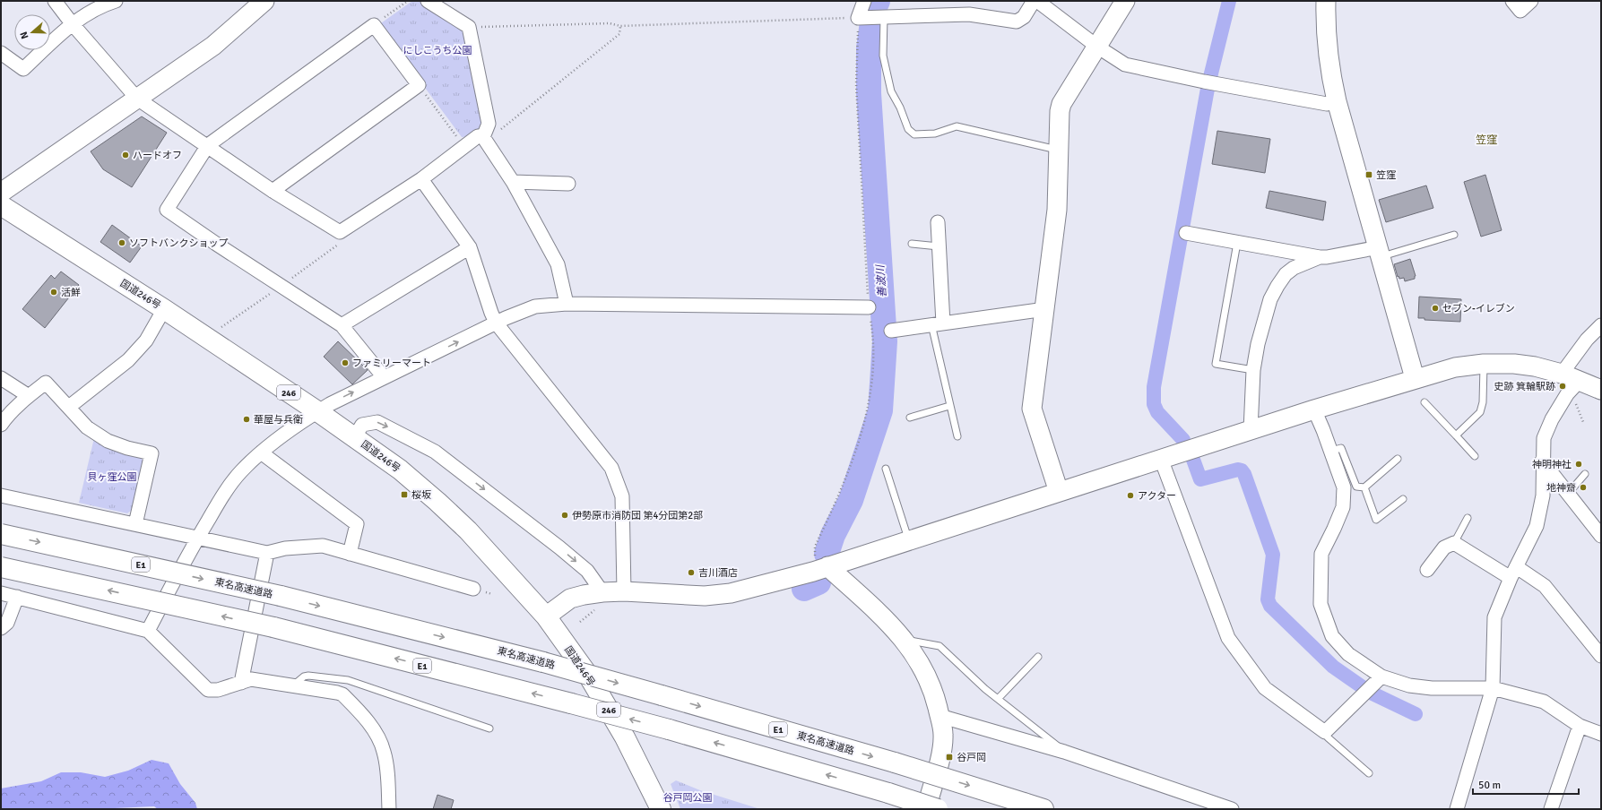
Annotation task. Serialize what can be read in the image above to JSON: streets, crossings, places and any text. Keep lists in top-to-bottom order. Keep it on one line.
{"streets":{"highway":["国道246号","246","E1","東名高速道路"]},"districts":["笠窪"],"water":["善波川"],"parks":["にしこうち公園","貝ヶ窪公園","谷戸岡公園"],"places":{"other":["ハードオフ","ソフトバンクショップ","活鮮","セブン-イレブン","ファミリーマート","史跡 箕輪駅跡","華屋与兵衛","神明神社","地神齋","アクター","伊勢原市消防団 第4分団第2部","吉川酒店"],"transit":["笠窪","桜坂","谷戸岡"]},"scale_bar":"50 m","north":"left"}
